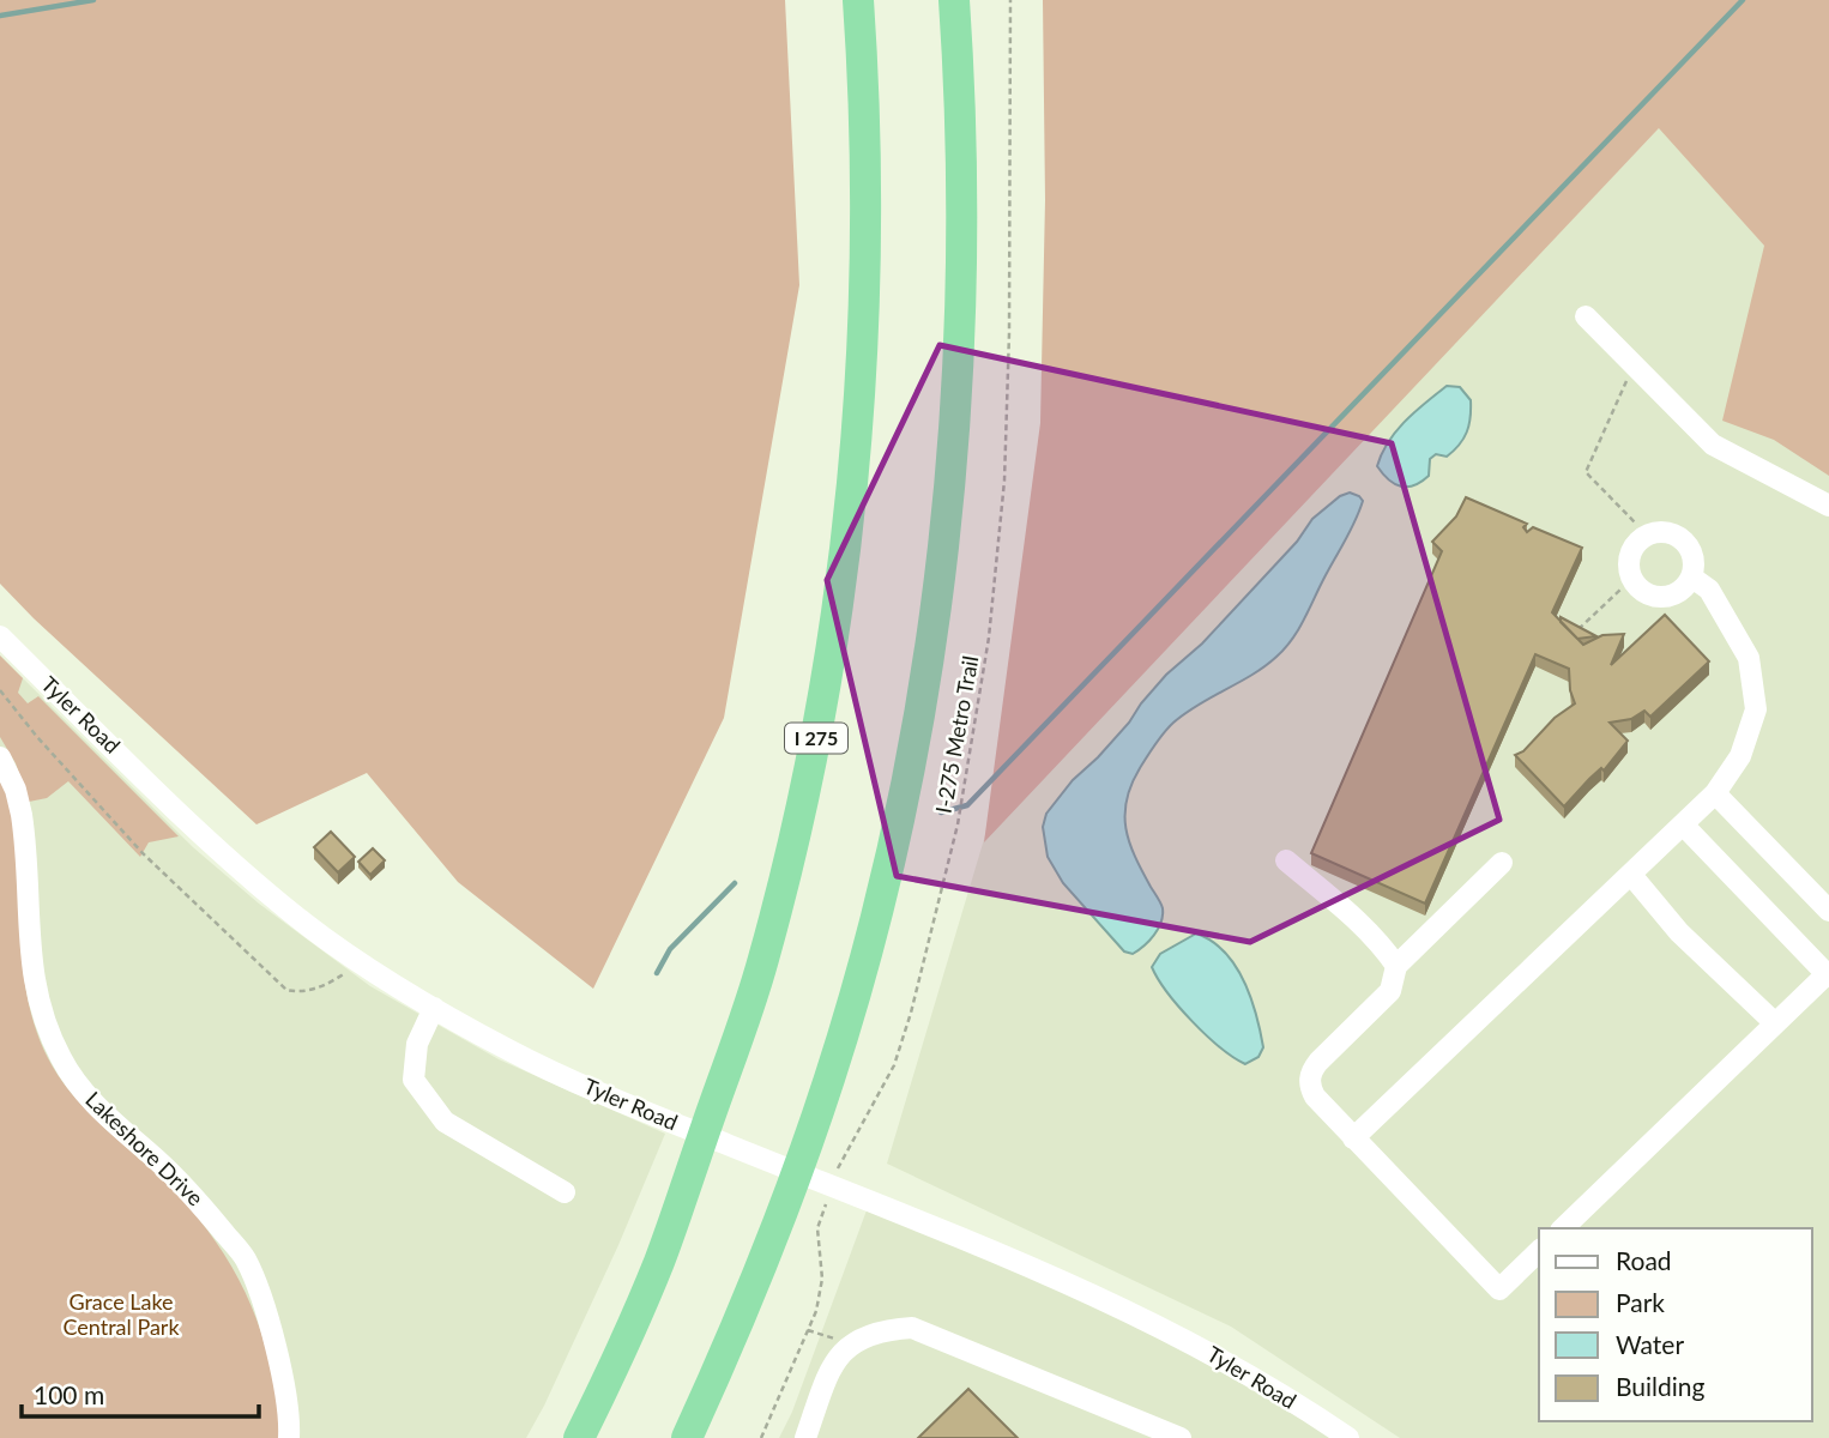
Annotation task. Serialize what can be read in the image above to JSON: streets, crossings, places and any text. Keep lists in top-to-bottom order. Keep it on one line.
{"streets":{"highway":["I 275"],"street":["Tyler Road","Lakeshore Drive"],"path":["I-275 Metro Trail"]},"crossings":[["Tyler Road","I-275 Metro Trail"]],"parks":["Grace Lake Central Park"],"legend":["Road","Park","Water","Building"],"scale_bar":"100 m"}
